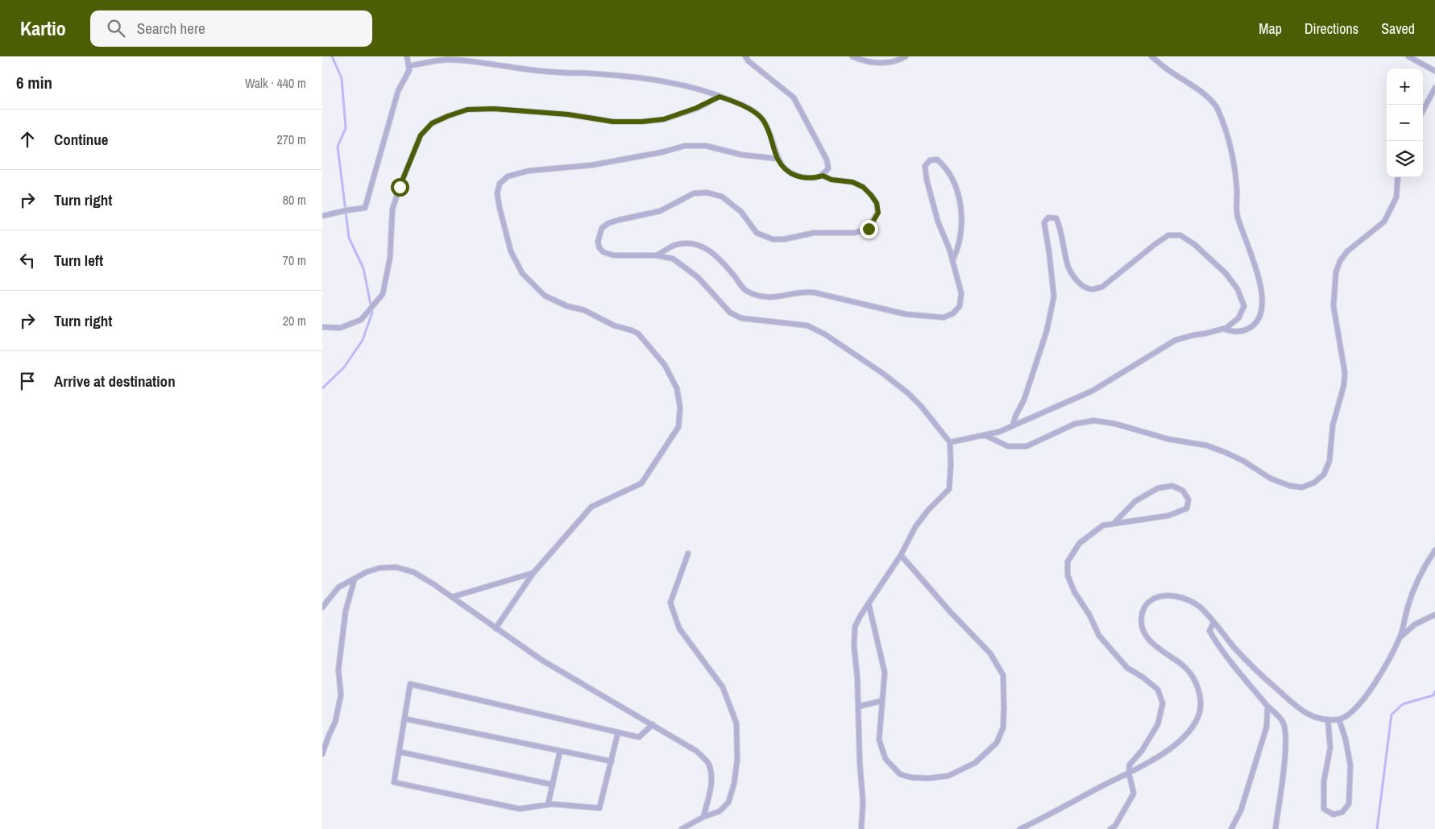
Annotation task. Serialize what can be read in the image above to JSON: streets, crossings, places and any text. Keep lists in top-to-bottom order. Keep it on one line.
{"page":{"header":"Kartio","search":"Search here","nav":["Map","Directions","Saved"],"heading":["6 min","Walk · 440 m"],"map_buttons":["+","−"],"list":[["Continue","270 m"],["Turn right","80 m"],["Turn left","70 m"],["Turn right","20 m"],"Arrive at destination"]}}
